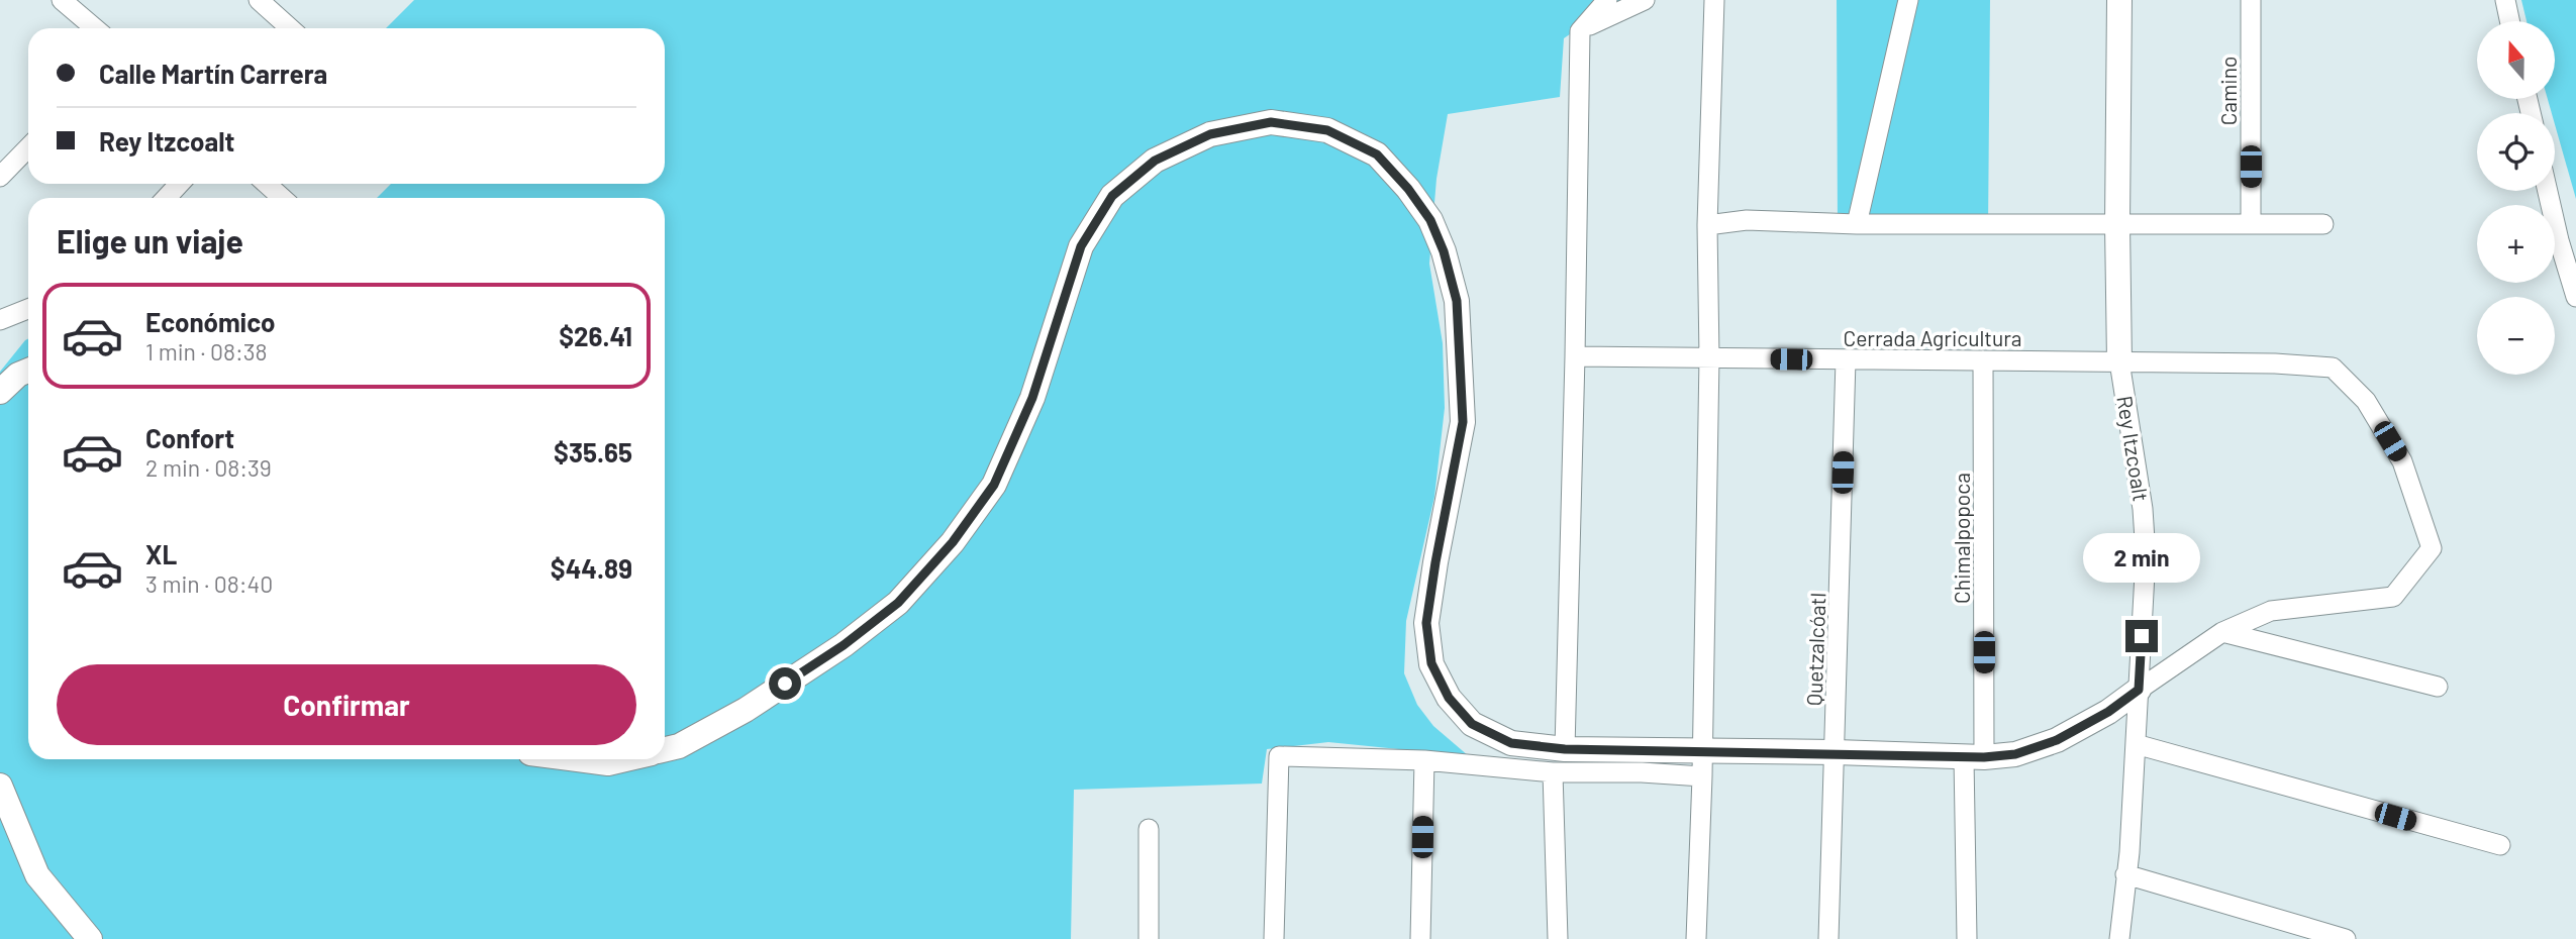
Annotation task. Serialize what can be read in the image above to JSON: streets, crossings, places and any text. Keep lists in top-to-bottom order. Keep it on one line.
{"streets":{"street":["Camino","Cerrada Agricultura","Rey Itzcoalt","Chimalpopoca","Quetzalcóatl"]},"crossings":[["Cerrada Agricultura","Rey Itzcoalt"],["Cerrada Agricultura","Chimalpopoca"],["Cerrada Agricultura","Quetzalcóatl"]],"north":"top","page":{"map_buttons":["+","−"],"banner":["Calle Martín Carrera","Rey Itzcoalt"],"heading":"Elige un viaje","list":[{"name":"Económico","note":"1 min · 08:38","value":"$26.41"},{"name":"Confort","note":"2 min · 08:39","value":"$35.65"},{"name":"XL","note":"3 min · 08:40","value":"$44.89"}],"bubble":"2 min","buttons":"Confirmar"}}
